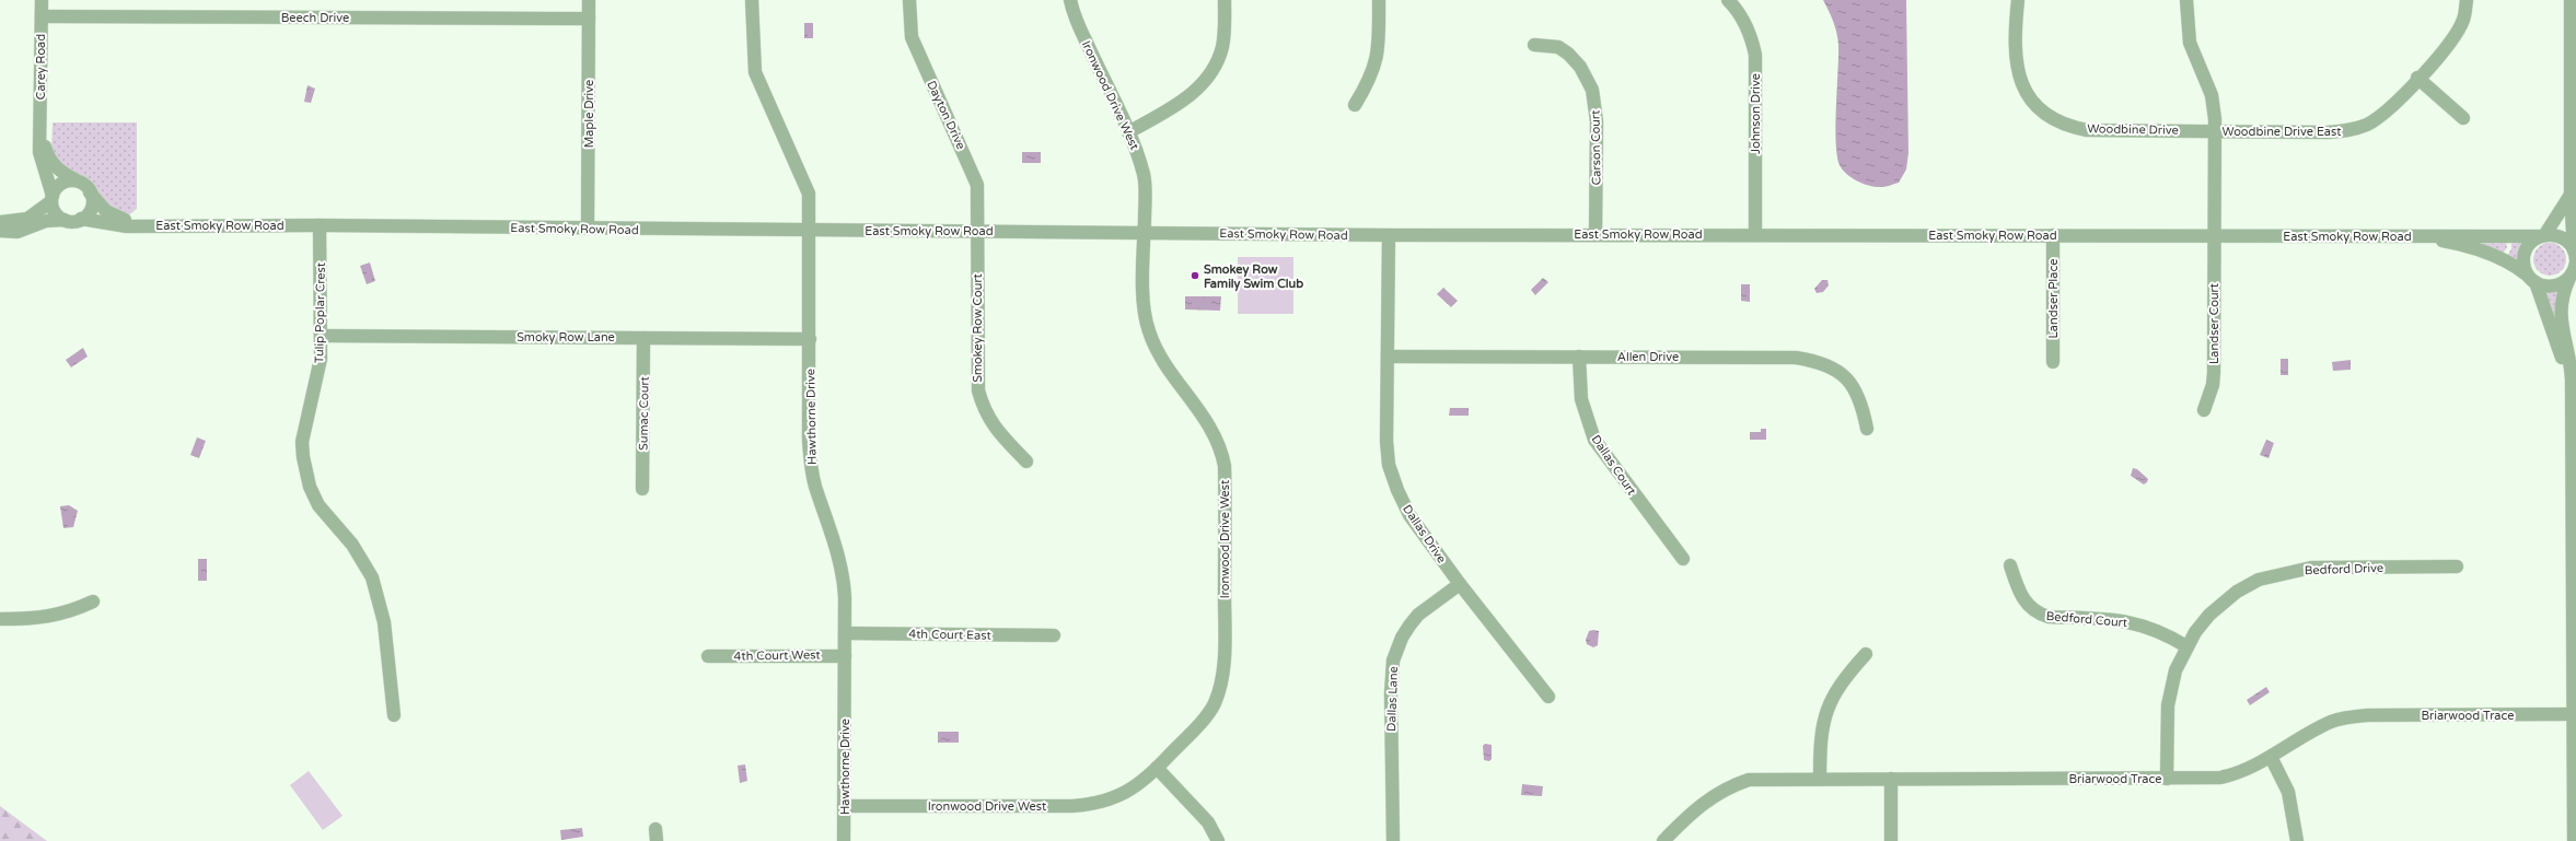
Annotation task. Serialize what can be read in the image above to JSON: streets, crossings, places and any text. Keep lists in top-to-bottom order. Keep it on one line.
{"streets":{"street":["Beech Drive","Carey Road","Ironwood Drive West","Maple Drive","Johnson Drive","Dayton Drive","Woodbine Drive","Woodbine Drive East","Carson Court","East Smoky Row Road","Landser Place","Tulip Poplar Crest","Landser Court","Smokey Row Court","Smoky Row Lane","Allen Drive","Sumac Court","Hawthorne Drive","Dallas Court","Dallas Drive","Bedford Drive","Bedford Court","4th Court East","4th Court West","Dallas Lane","Briarwood Trace"]},"crossings":[["Beech Drive","Carey Road"],["Beech Drive","Maple Drive"],["Carey Road","East Smoky Row Road"],["Ironwood Drive West","East Smoky Row Road"],["Ironwood Drive West","Hawthorne Drive"],["Maple Drive","East Smoky Row Road"],["Johnson Drive","East Smoky Row Road"],["Dayton Drive","East Smoky Row Road"],["Dayton Drive","Smokey Row Court"],["Woodbine Drive","Woodbine Drive East"],["Woodbine Drive","Landser Court"],["Woodbine Drive East","Landser Court"],["Carson Court","East Smoky Row Road"],["East Smoky Row Road","Landser Place"],["East Smoky Row Road","Tulip Poplar Crest"],["East Smoky Row Road","Landser Court"],["East Smoky Row Road","Smokey Row Court"],["East Smoky Row Road","Hawthorne Drive"],["East Smoky Row Road","Dallas Drive"],["Tulip Poplar Crest","Smoky Row Lane"],["Smoky Row Lane","Sumac Court"],["Smoky Row Lane","Hawthorne Drive"],["Allen Drive","Dallas Court"],["Allen Drive","Dallas Drive"],["Hawthorne Drive","4th Court East"],["Hawthorne Drive","4th Court West"],["Dallas Drive","Dallas Lane"],["Bedford Drive","Bedford Court"],["Bedford Drive","Briarwood Trace"]],"places":["Smokey Row Family Swim Club"]}
